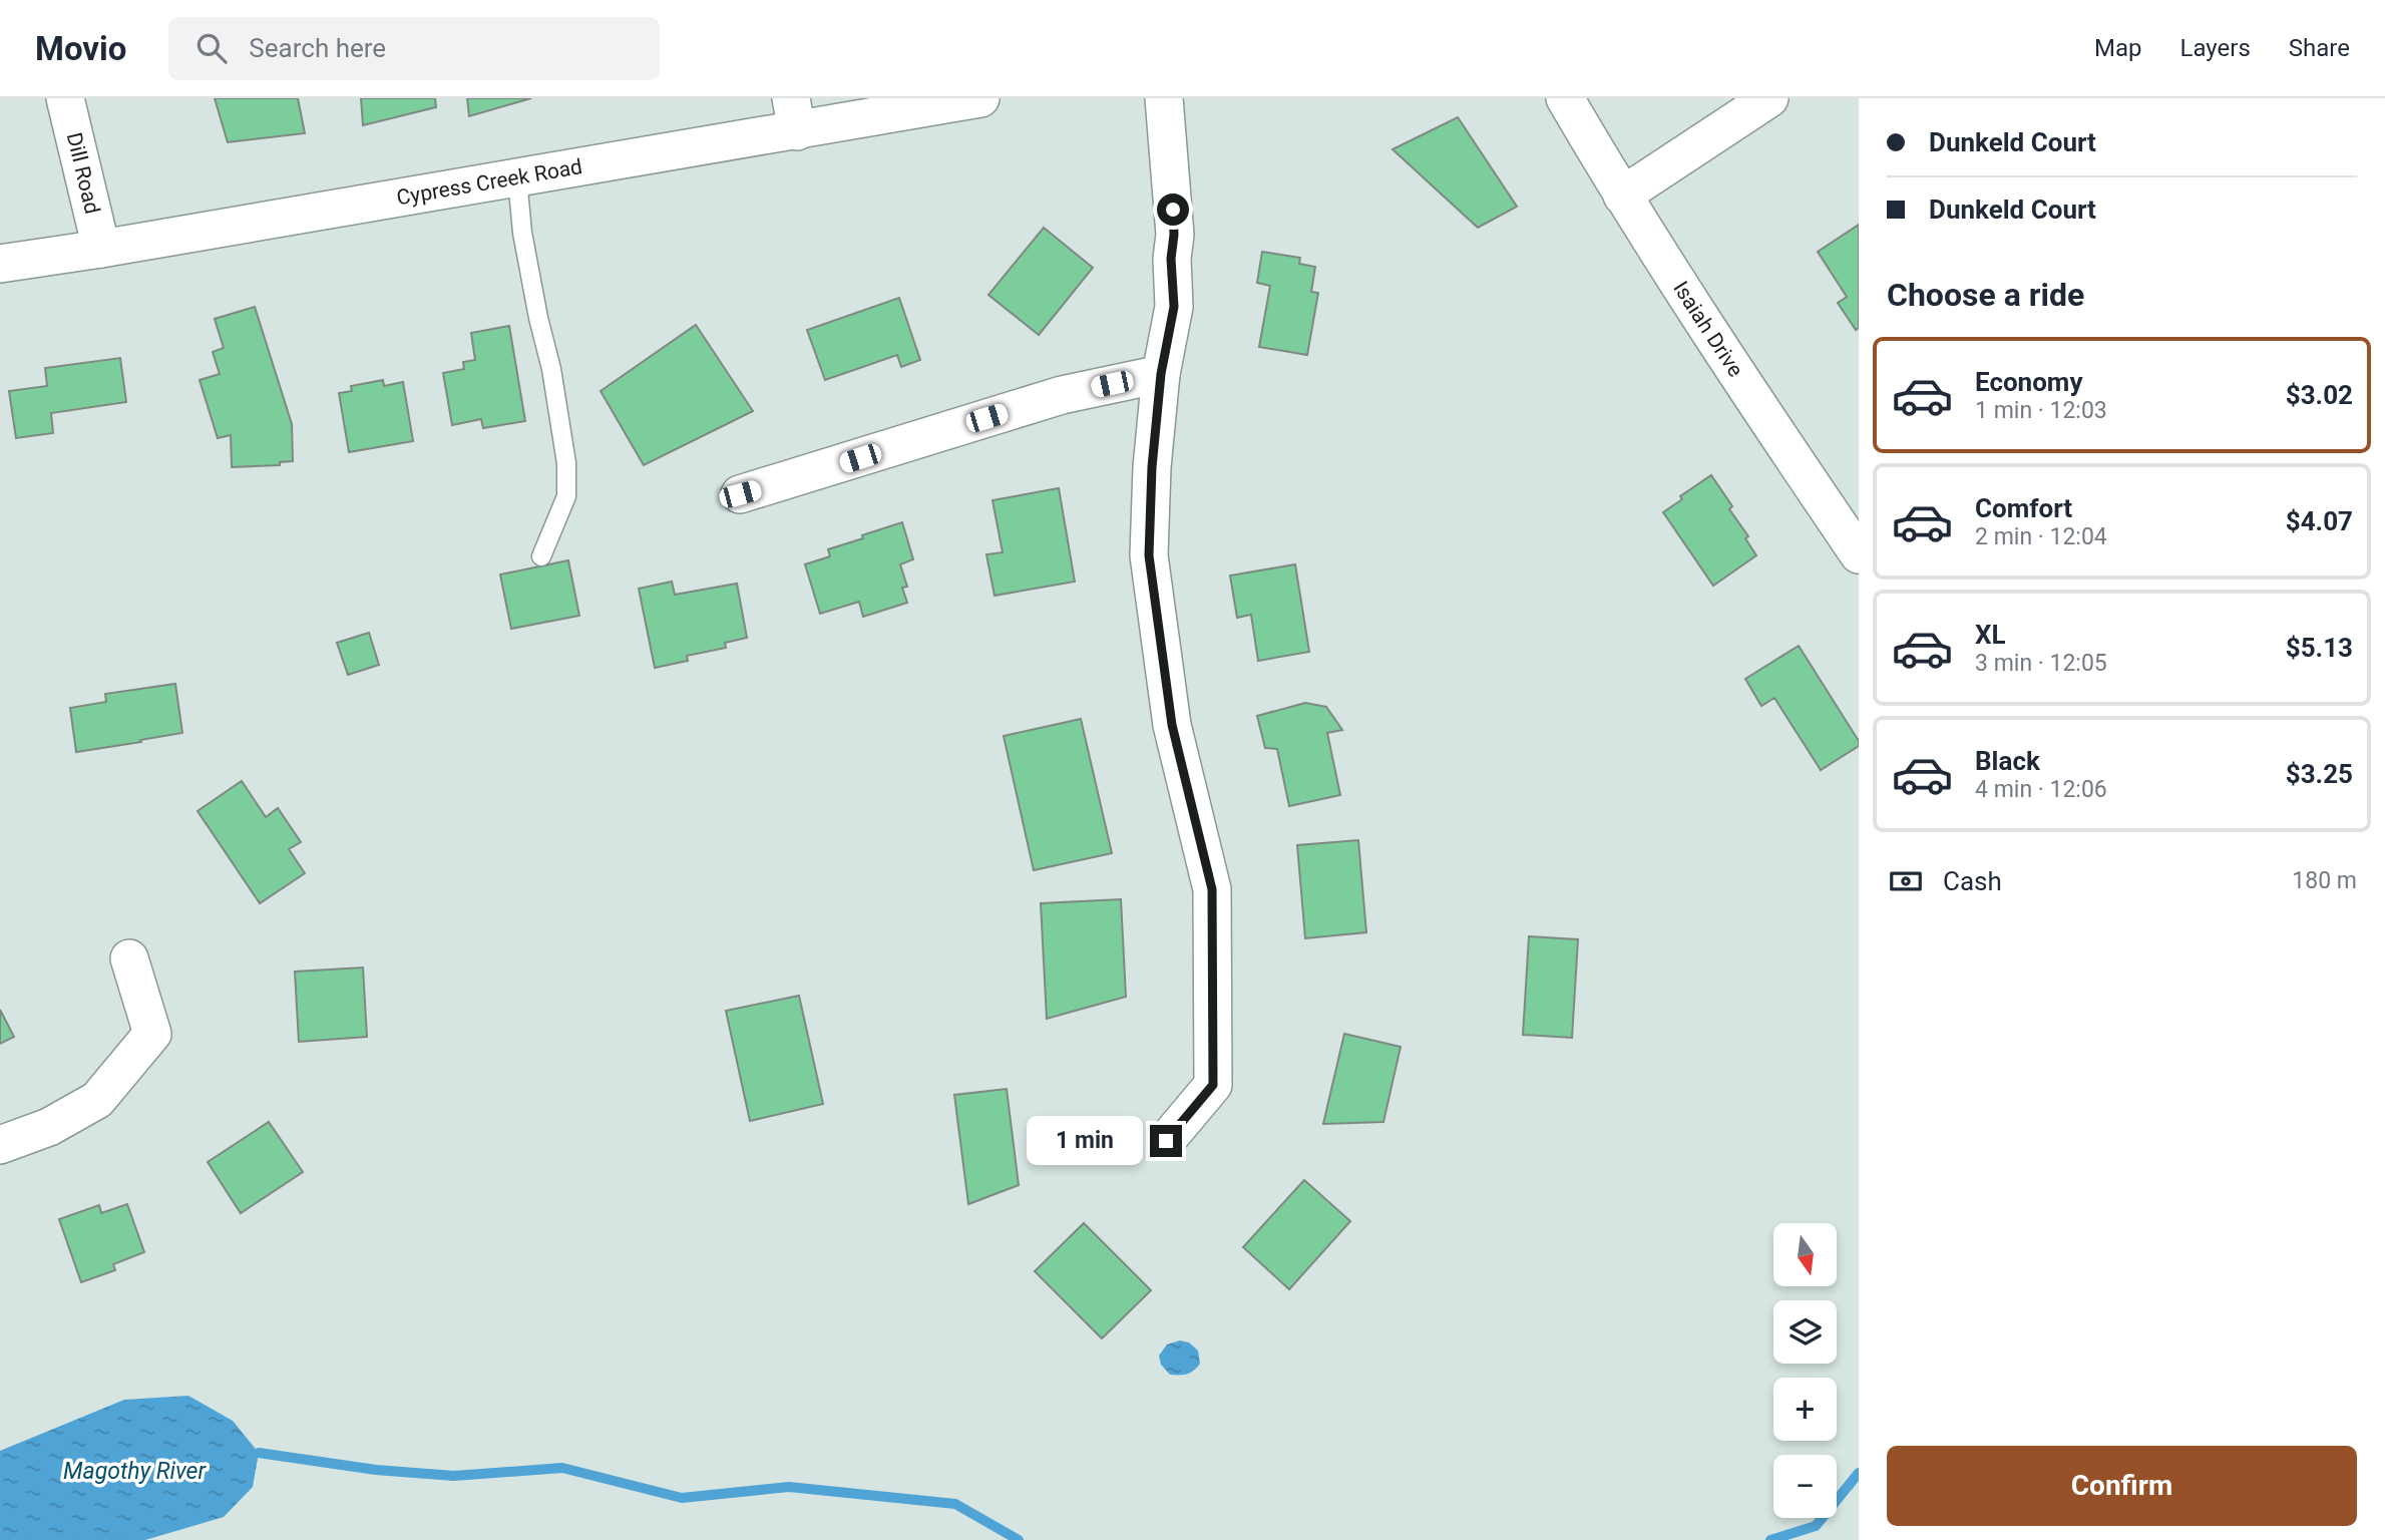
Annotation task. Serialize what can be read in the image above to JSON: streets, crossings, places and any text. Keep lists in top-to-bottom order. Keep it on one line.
{"streets":{"street":["Dill Road","Cypress Creek Road","Isaiah Drive"]},"crossings":[["Dill Road","Cypress Creek Road"]],"water":["Magothy River"],"north":"bottom","page":{"header":"Movio","search":"Search here","nav":["Map","Layers","Share"],"banner":["Dunkeld Court","Dunkeld Court"],"heading":"Choose a ride","list":[{"name":"Economy","note":"1 min · 12:03","value":"$3.02"},{"name":"Comfort","note":"2 min · 12:04","value":"$4.07"},{"name":"XL","note":"3 min · 12:05","value":"$5.13"},{"name":"Black","note":"4 min · 12:06","value":"$3.25"}],"pay":["Cash","180 m"],"bubble":"1 min","map_buttons":["+","−"],"buttons":"Confirm"}}
